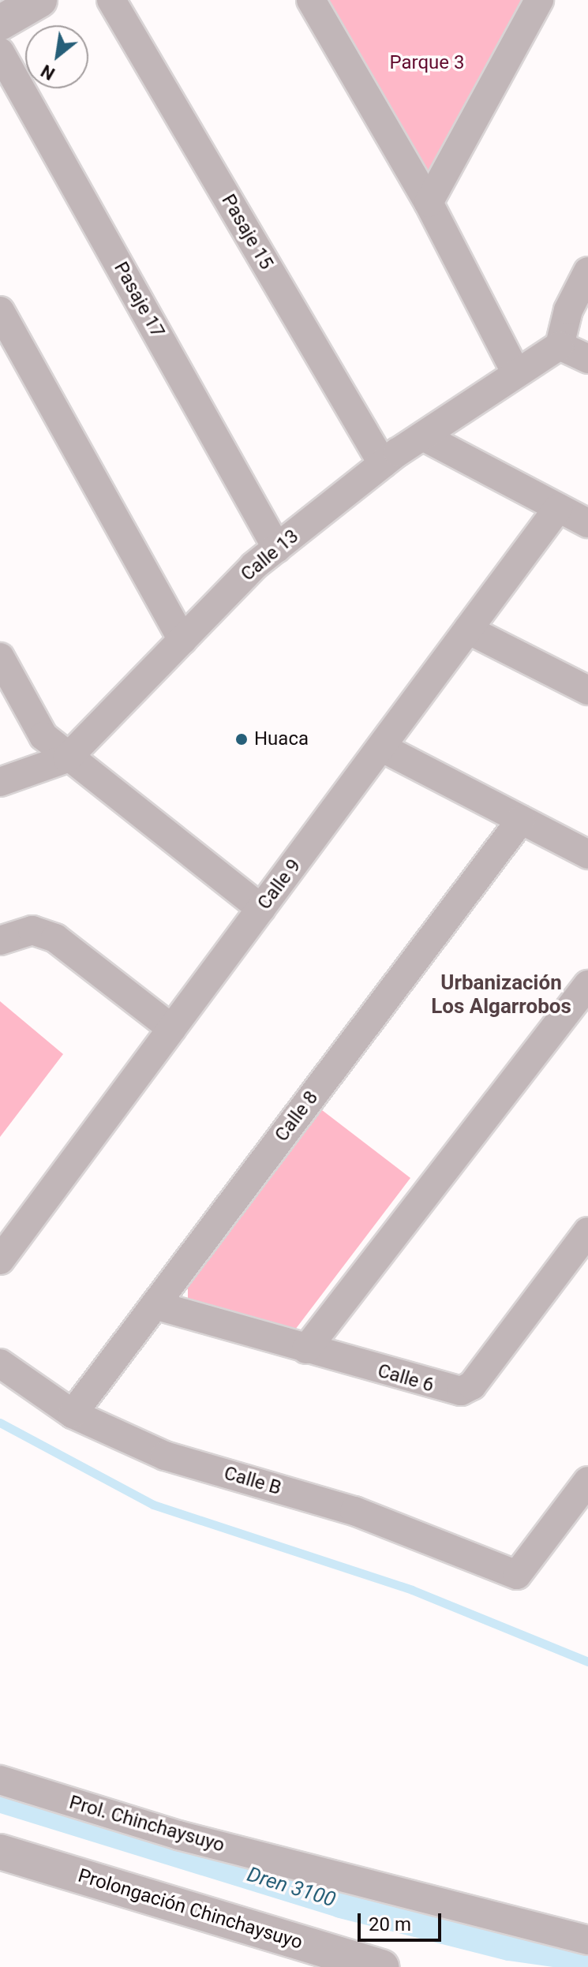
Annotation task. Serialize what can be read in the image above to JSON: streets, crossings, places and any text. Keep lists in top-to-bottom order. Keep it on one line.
{"streets":{"street":["Pasaje 15","Pasaje 17","Calle 13","Calle 9","Calle 8","Calle 6","Calle B","Prol. Chinchaysuyo","Prolongación Chinchaysuyo"]},"crossings":[["Pasaje 15","Calle 13"],["Pasaje 17","Calle 13"],["Calle 8","Calle 6"],["Calle 8","Calle B"]],"districts":["Urbanización Los Algarrobos"],"water":["Dren 3100"],"parks":["Parque 3"],"places":["Huaca"],"scale_bar":"20 m","north":"bottom left"}
